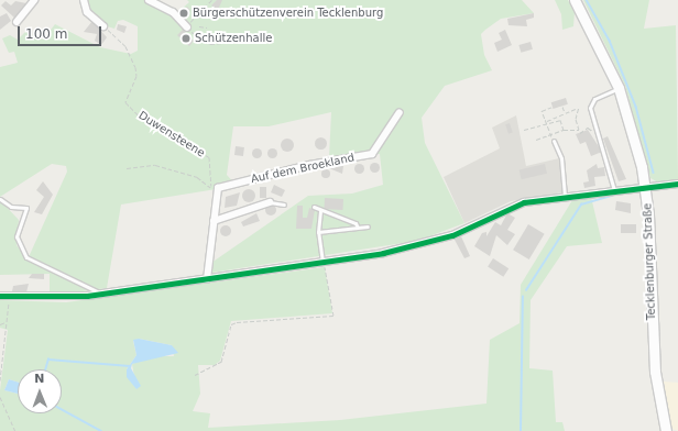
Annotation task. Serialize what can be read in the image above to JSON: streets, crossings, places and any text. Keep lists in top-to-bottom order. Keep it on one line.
{"streets":{"main road":["Tecklenburger Straße"],"street":["Auf dem Broekland"],"path":["Duwensteene"]},"places":["Bürgerschützenverein Tecklenburg","Schützenhalle"],"scale_bar":"100 m","north":"top"}
